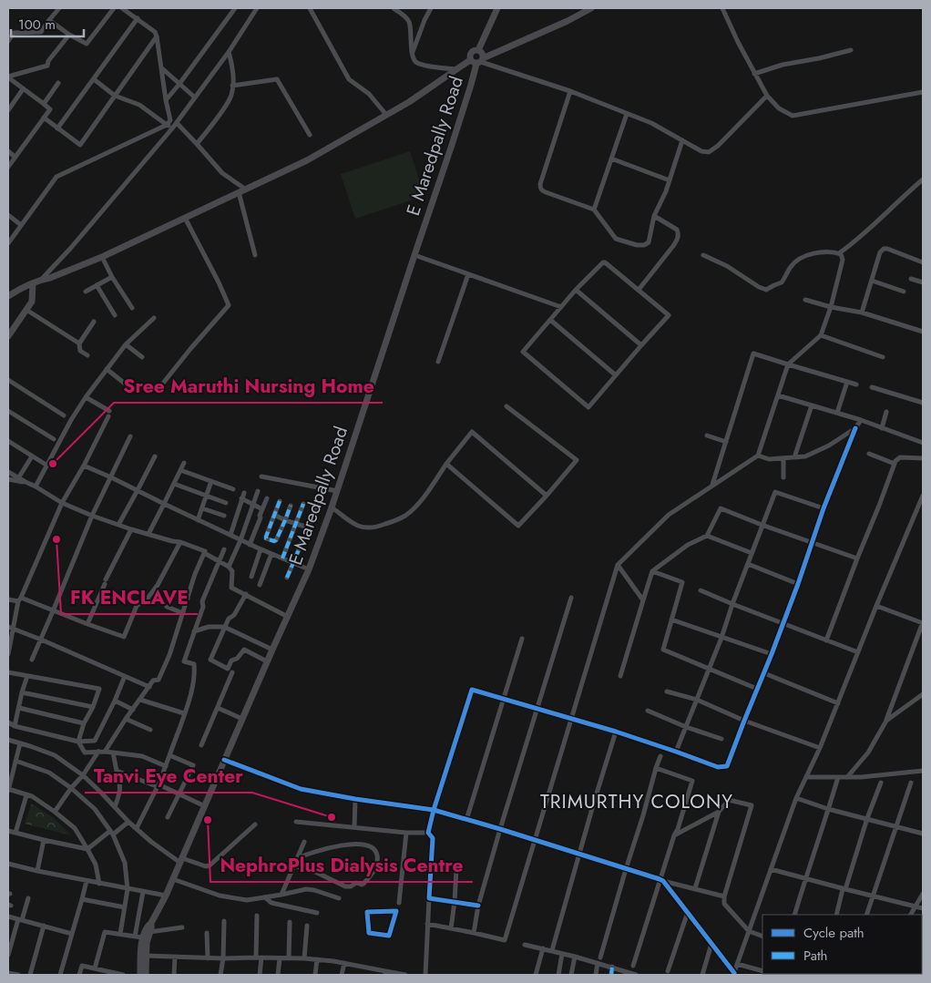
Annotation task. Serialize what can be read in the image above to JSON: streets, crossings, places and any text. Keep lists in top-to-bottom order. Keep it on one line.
{"streets":{"main road":["E Maredpally Road"]},"districts":["TRIMURTHY COLONY"],"places":["Sree Maruthi Nursing Home","FK ENCLAVE","Tanvi Eye Center","NephroPlus Dialysis Centre"],"legend":["Cycle path","Path"],"scale_bar":"100 m"}
